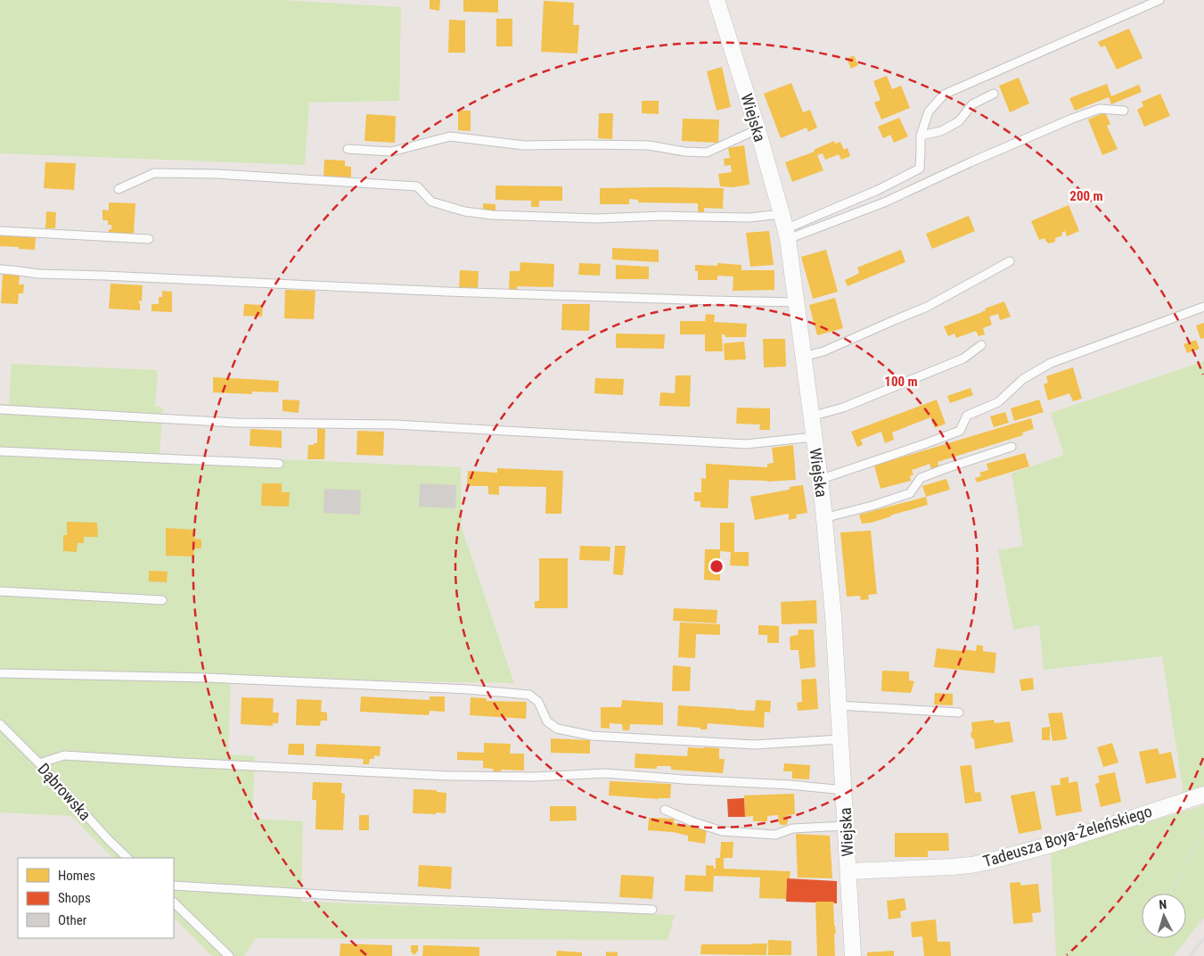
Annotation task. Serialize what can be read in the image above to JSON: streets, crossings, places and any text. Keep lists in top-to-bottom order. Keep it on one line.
{"streets":{"street":["Wiejska","Tadeusza Boya-Żeleńskiego"],"lane":["Dąbrowska"]},"crossings":[["Wiejska","Tadeusza Boya-Żeleńskiego"]],"legend":["Homes","Shops","Other"],"north":"top","rings":["200 m","100 m"]}
